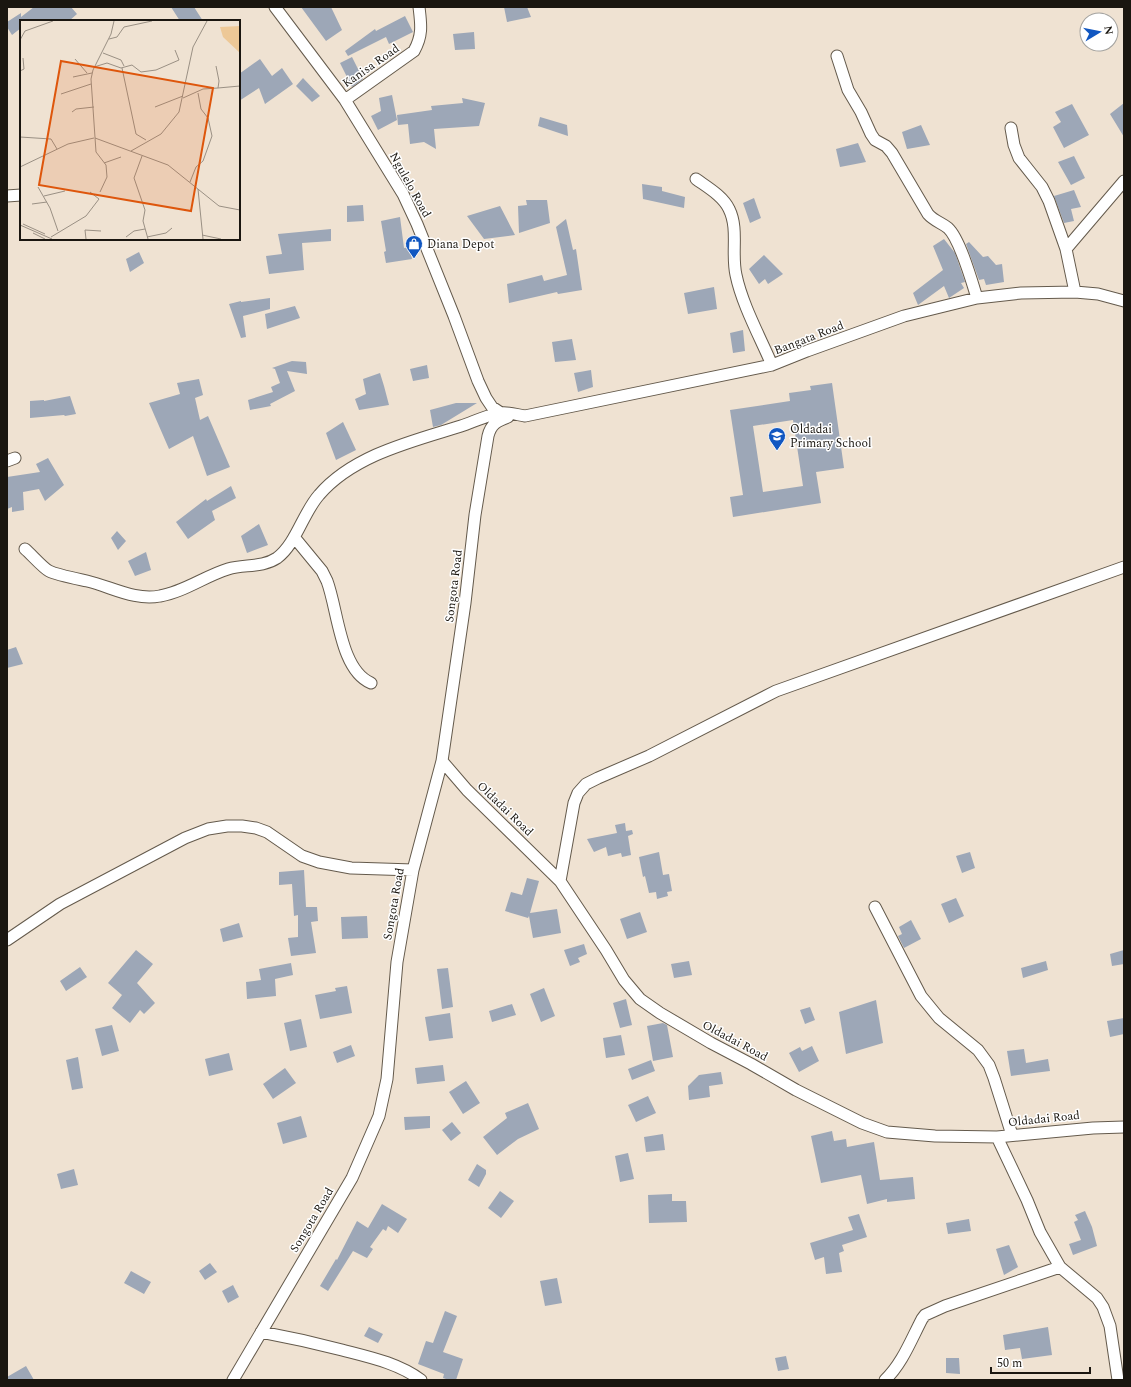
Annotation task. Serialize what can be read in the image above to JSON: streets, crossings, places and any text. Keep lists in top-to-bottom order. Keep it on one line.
{"streets":{"street":["Kanisa Road","Ngulelo Road","Bangata Road","Songota Road","Oldadai Road"]},"crossings":[["Kanisa Road","Ngulelo Road"],["Ngulelo Road","Bangata Road"],["Bangata Road","Songota Road"],["Songota Road","Oldadai Road"]],"places":{"shop":["Diana Depot"],"school or university":["Oldadai Primary School"]},"scale_bar":"50 m","north":"right"}
